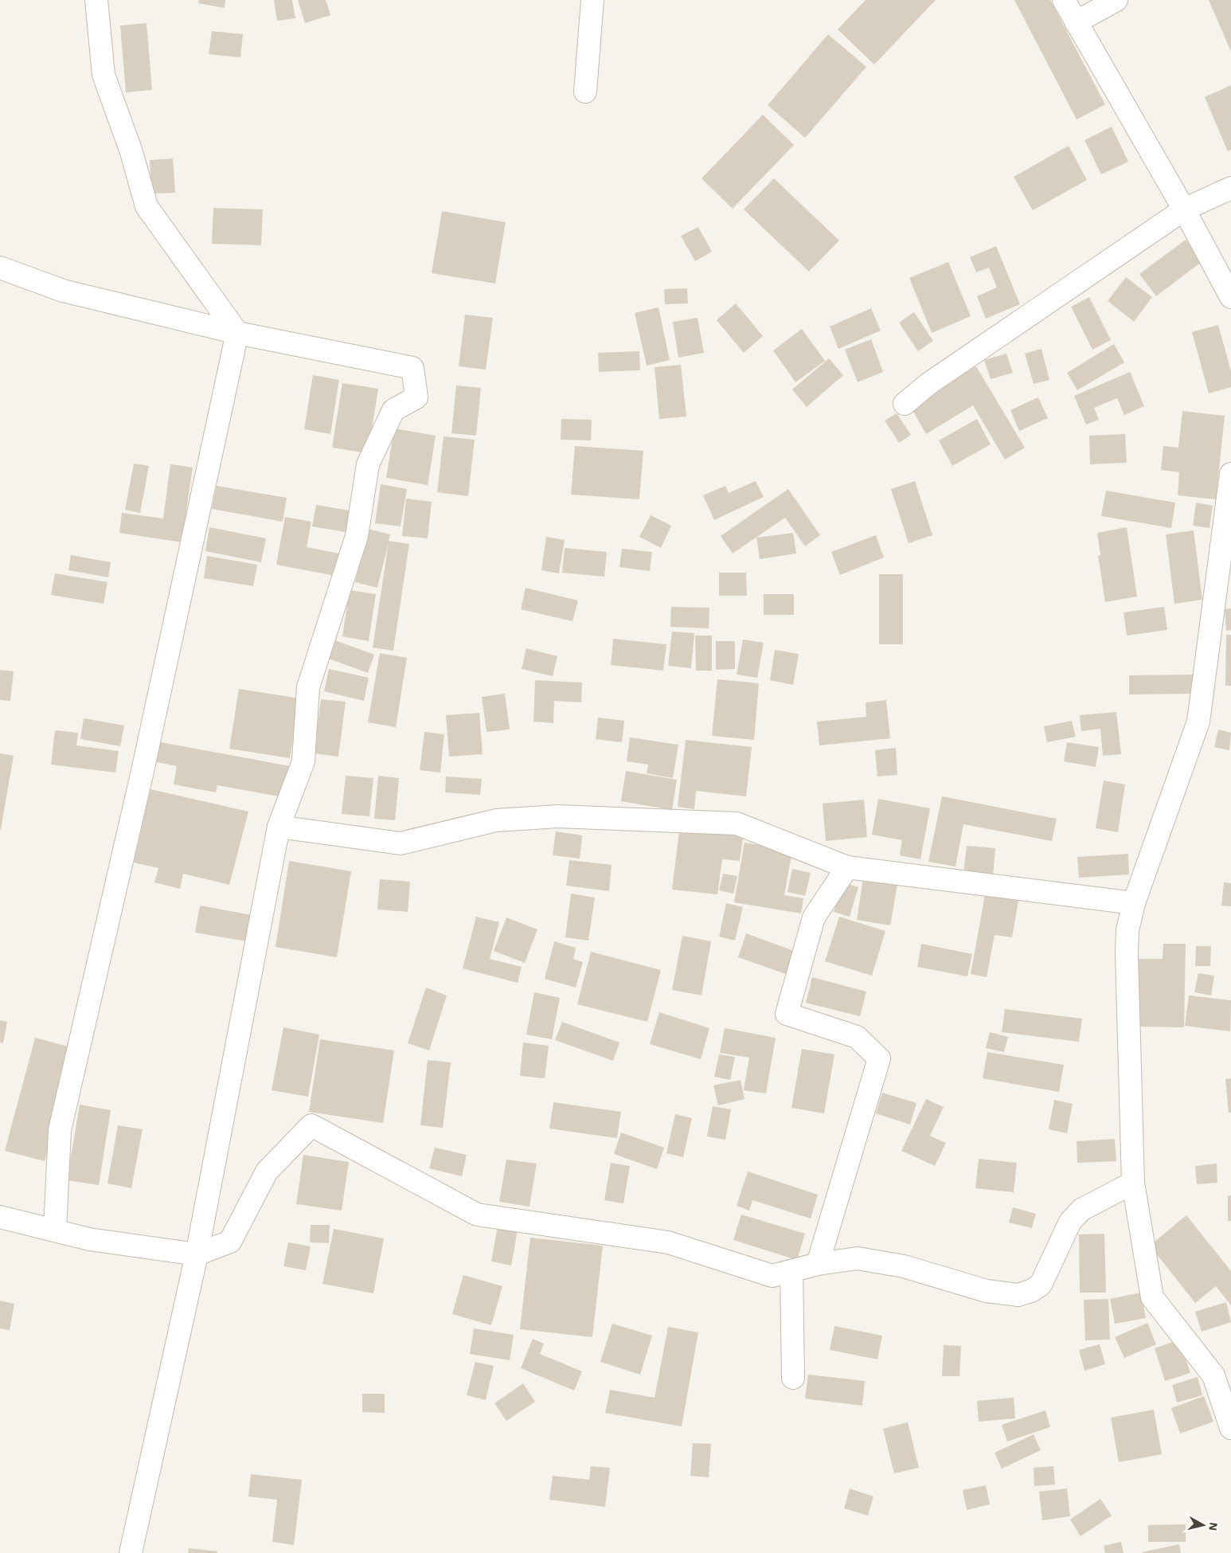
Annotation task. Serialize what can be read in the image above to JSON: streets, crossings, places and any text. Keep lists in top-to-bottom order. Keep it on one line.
{"north":"right"}
